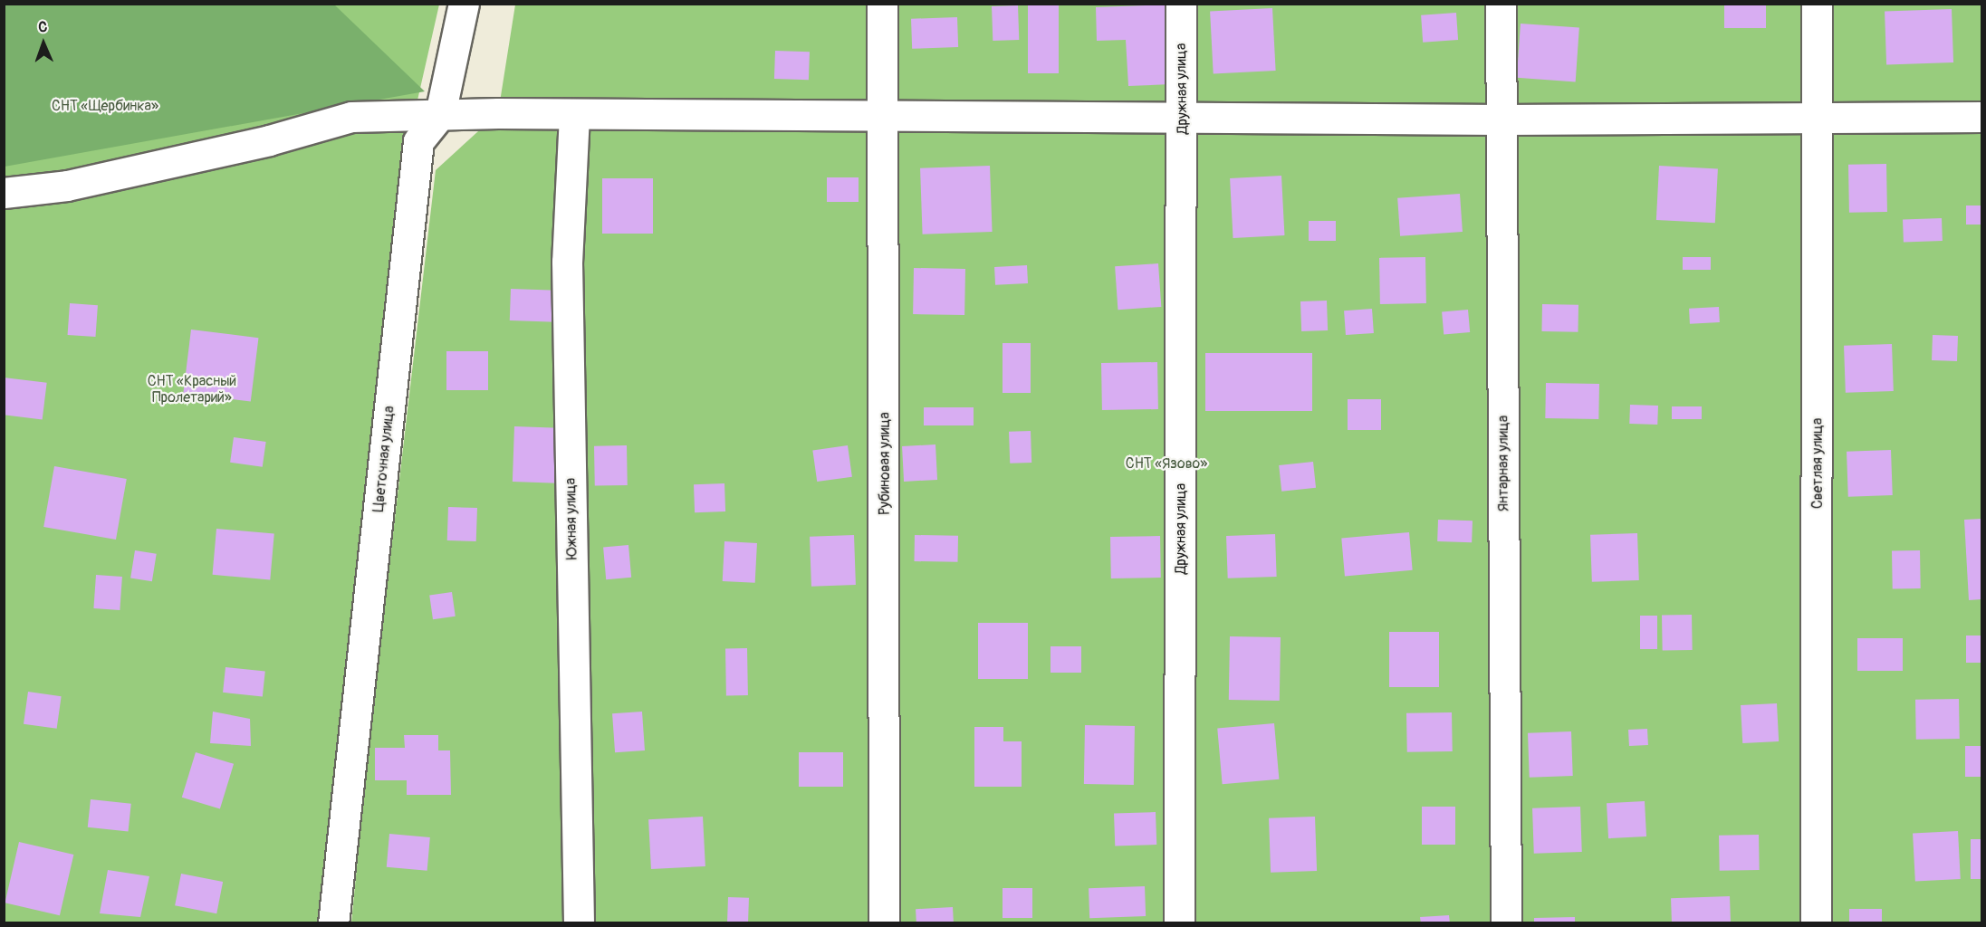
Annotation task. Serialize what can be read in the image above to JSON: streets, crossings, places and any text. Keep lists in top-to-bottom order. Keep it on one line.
{"streets":{"street":["Дружная улица","Цветочная улица","Рубиновая улица","Янтарная улица","Светлая улица","Южная улица"]},"parks":["СНТ «Щербинка»","СНТ «Красный Пролетарий»","СНТ «Язово»"],"north":"top"}
